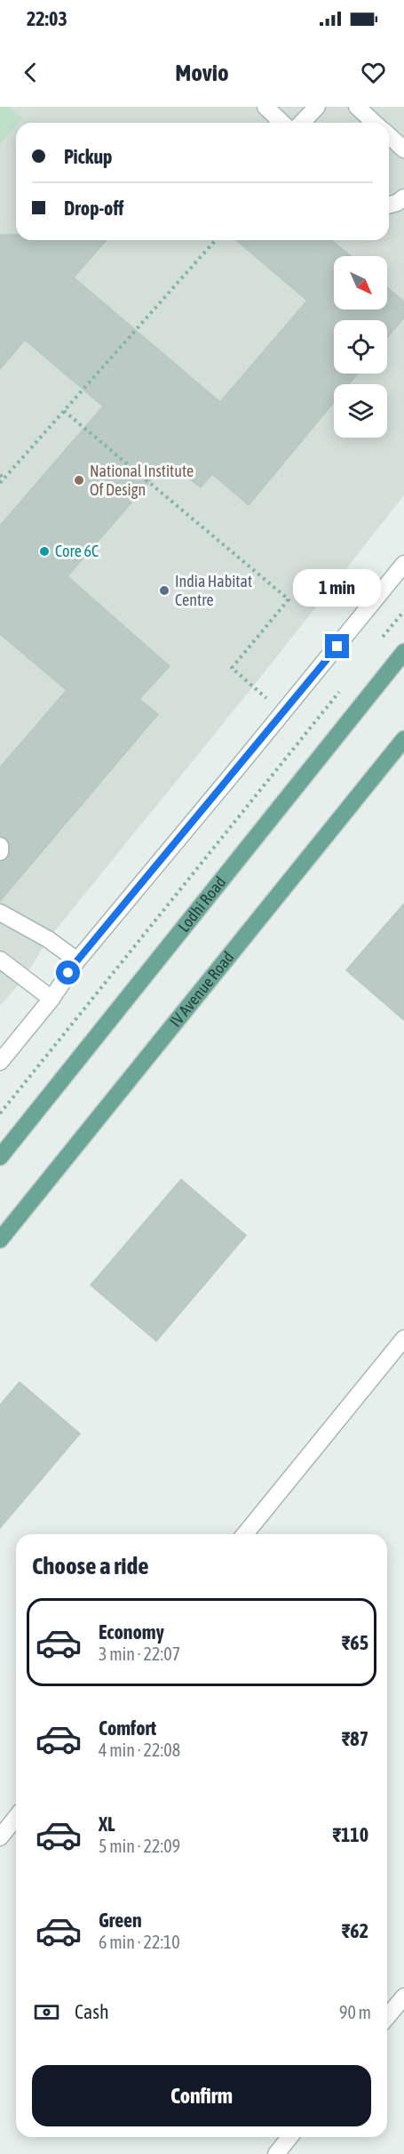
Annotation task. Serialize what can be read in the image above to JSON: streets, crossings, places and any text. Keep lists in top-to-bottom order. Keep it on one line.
{"streets":{"main road":["Lodhi Road","IV Avenue Road"]},"places":["National Institute Of Design","Core 6C","India Habitat Centre"],"north":"bottom right","page":{"status":"22:03","header":"Movio","banner":["Pickup","Drop-off"],"bubble":"1 min","heading":"Choose a ride","list":[{"name":"Economy","note":"3 min · 22:07","value":"₹65"},{"name":"Comfort","note":"4 min · 22:08","value":"₹87"},{"name":"XL","note":"5 min · 22:09","value":"₹110"},{"name":"Green","note":"6 min · 22:10","value":"₹62"}],"pay":["Cash","90 m"],"buttons":"Confirm"}}
